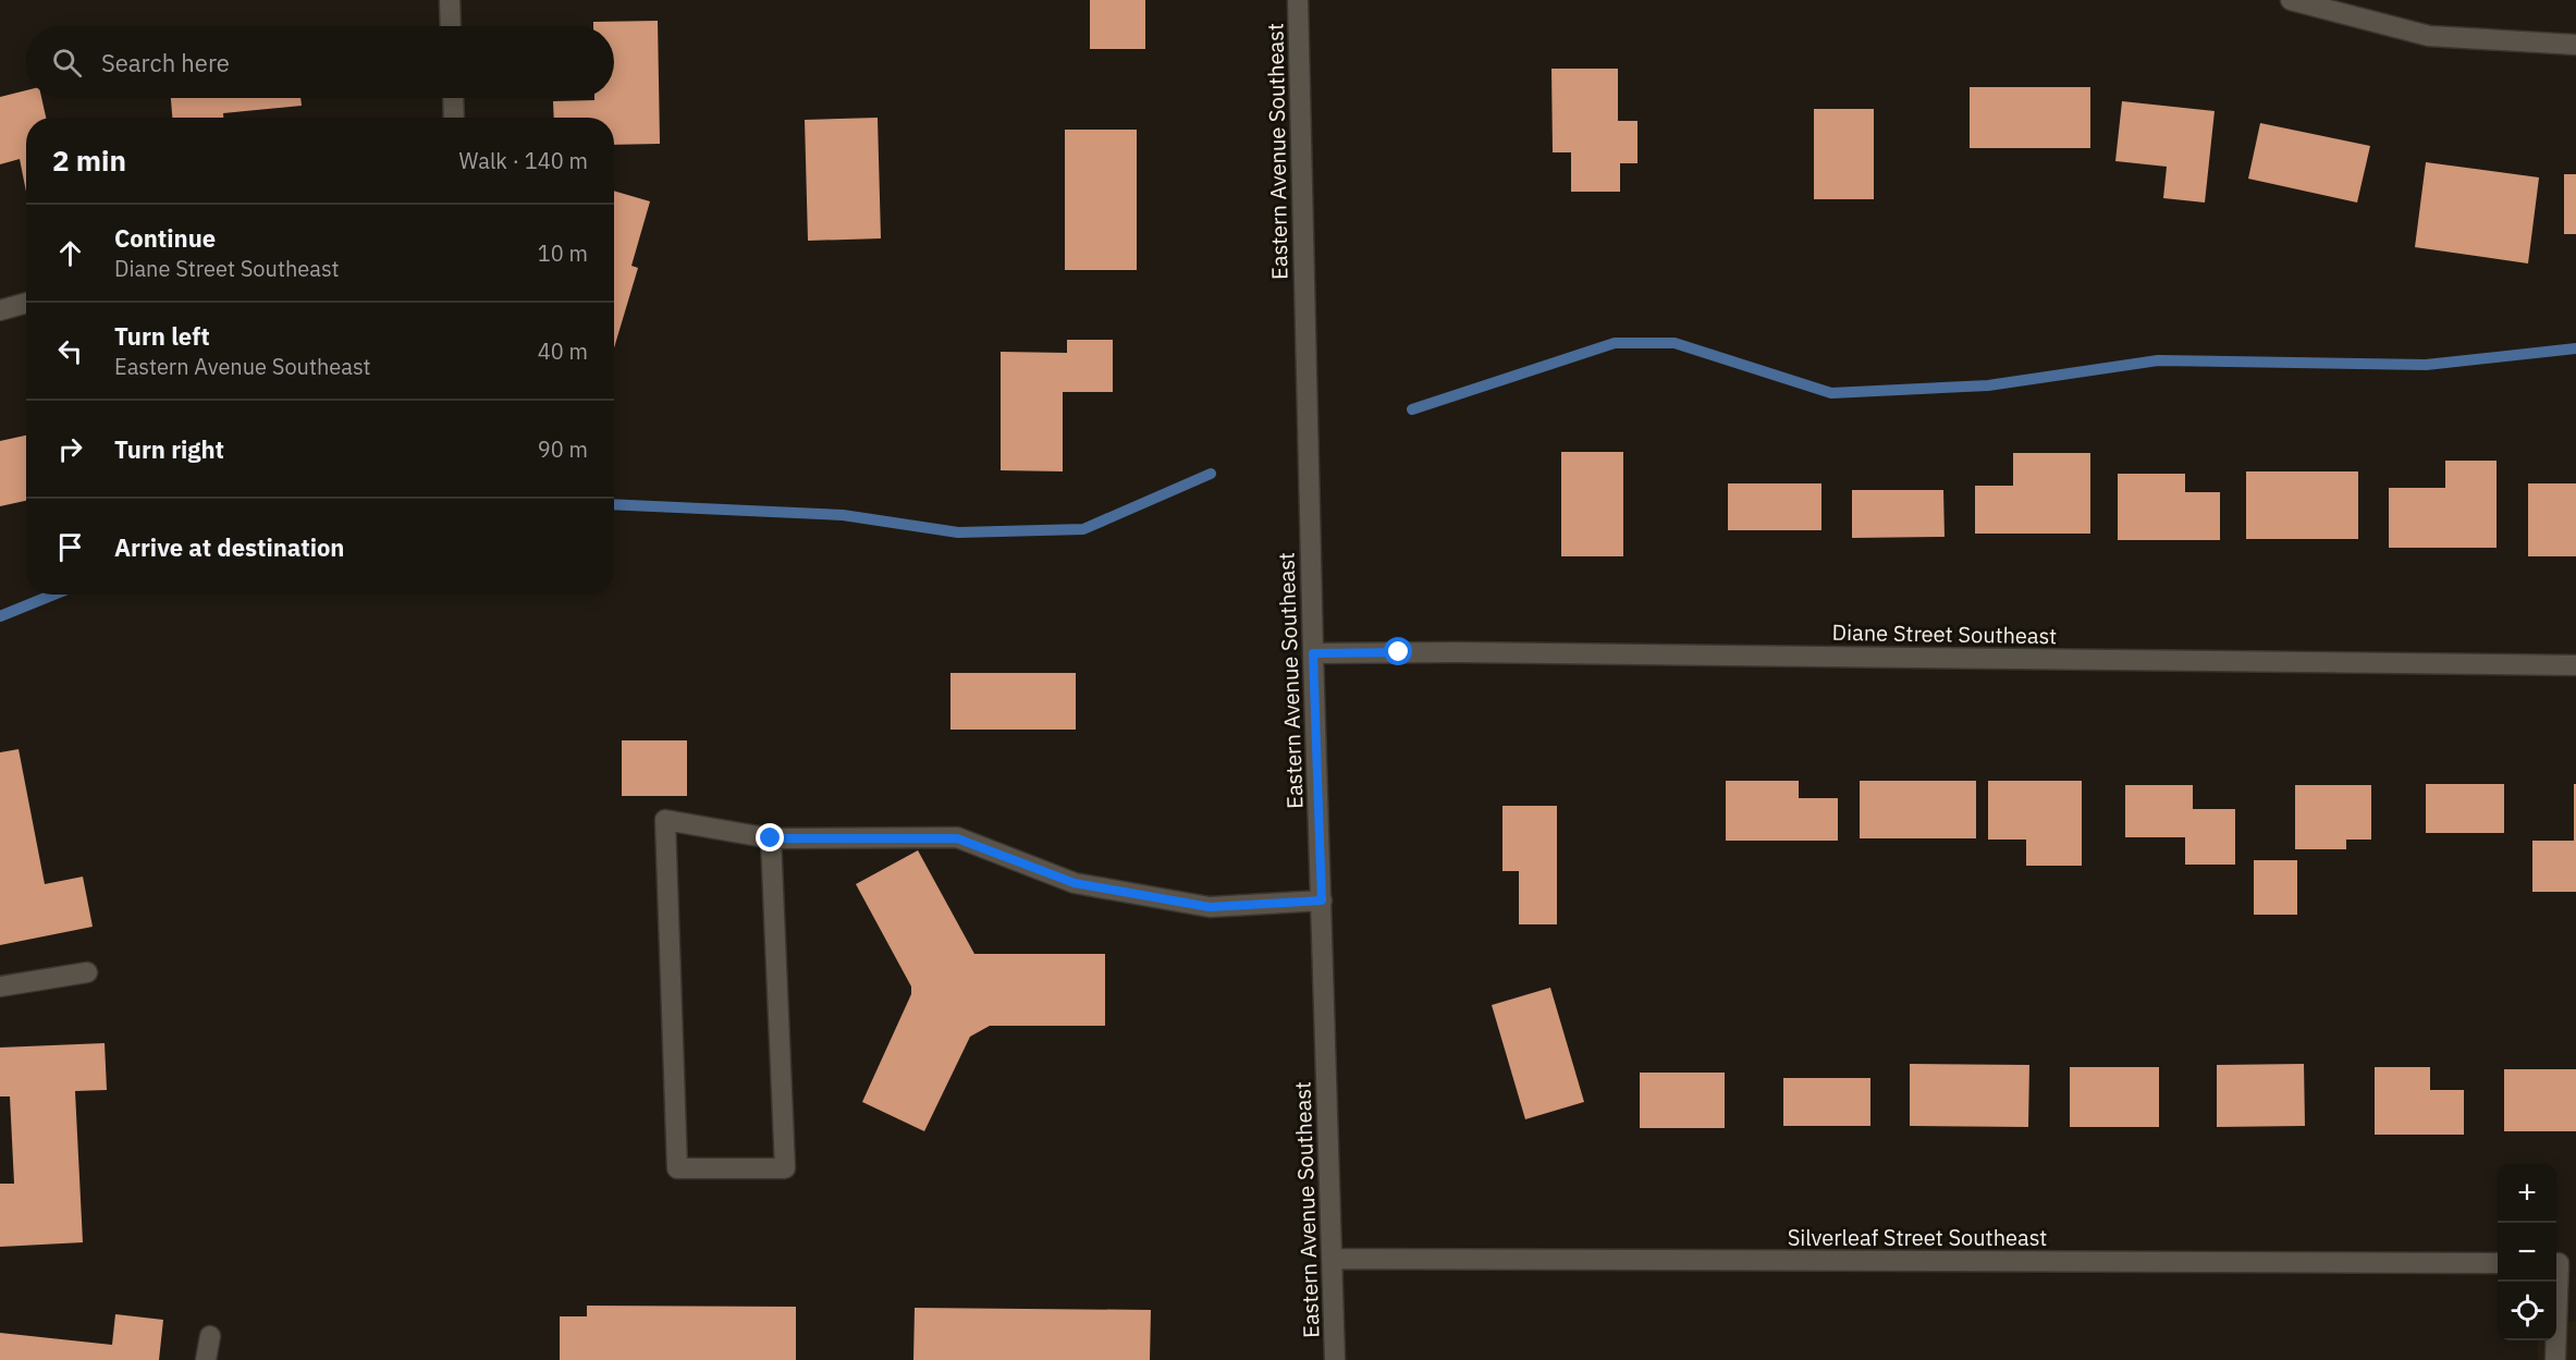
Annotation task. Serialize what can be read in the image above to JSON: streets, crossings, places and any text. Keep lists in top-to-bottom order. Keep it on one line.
{"streets":{"street":["Eastern Avenue Southeast","Diane Street Southeast","Silverleaf Street Southeast"]},"crossings":[["Eastern Avenue Southeast","Diane Street Southeast"],["Eastern Avenue Southeast","Silverleaf Street Southeast"]],"page":{"search":"Search here","heading":["2 min","Walk · 140 m"],"list":[["Continue","Diane Street Southeast","10 m"],["Turn left","Eastern Avenue Southeast","40 m"],["Turn right","90 m"],"Arrive at destination"],"map_buttons":["+","−"]}}
